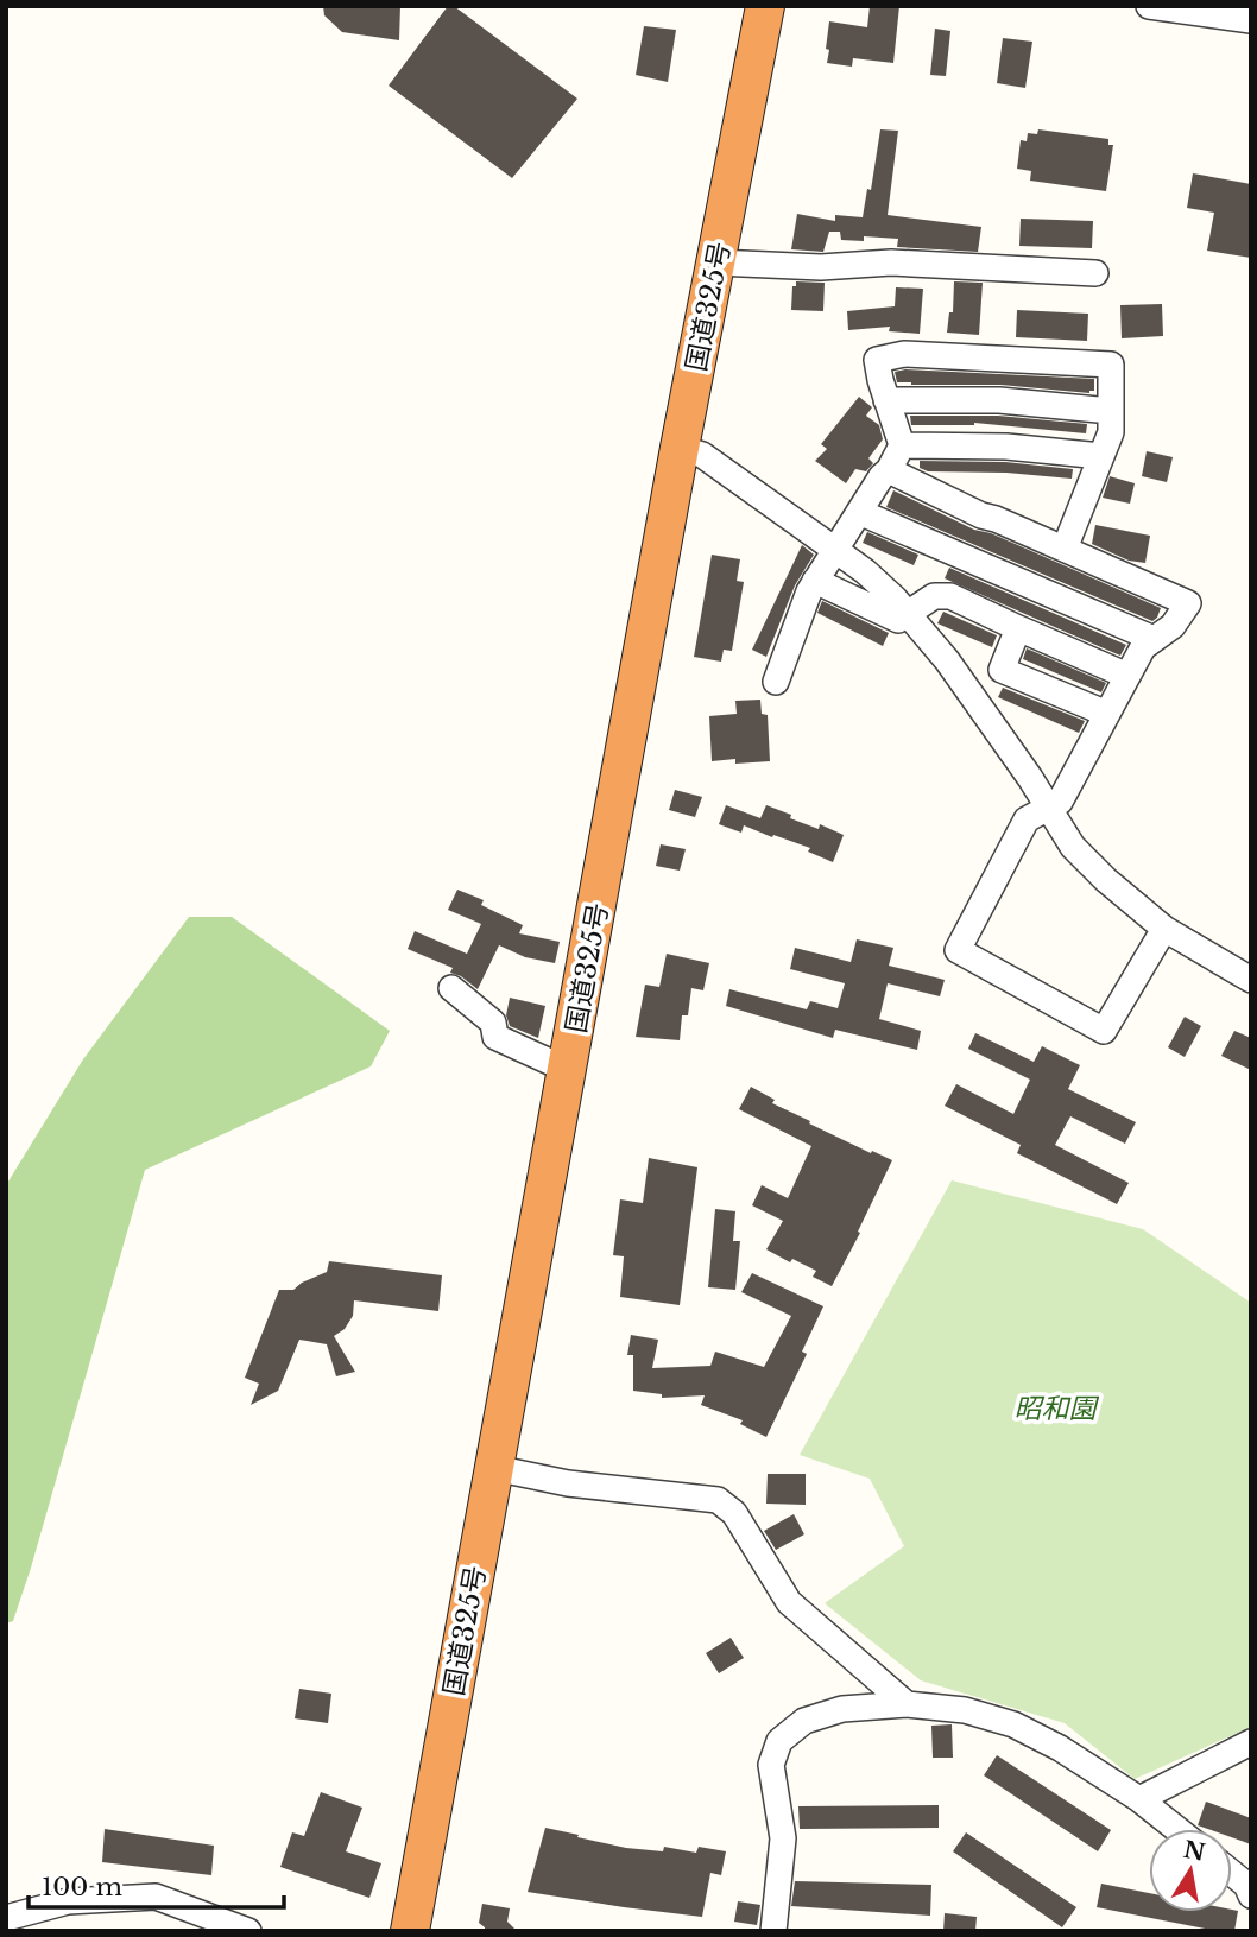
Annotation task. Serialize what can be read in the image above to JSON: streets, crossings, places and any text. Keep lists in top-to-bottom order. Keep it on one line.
{"streets":{"highway":["国道325号"]},"parks":["昭和園"],"scale_bar":"100 m","north":"top"}
